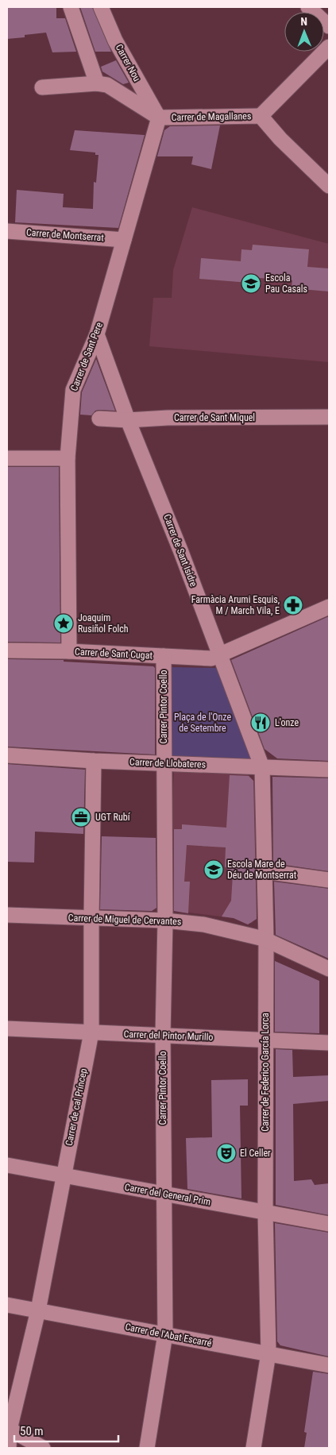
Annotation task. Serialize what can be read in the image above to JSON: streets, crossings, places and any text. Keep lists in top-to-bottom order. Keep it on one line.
{"streets":{"street":["Carrer Nou","Carrer de Magallanes","Carrer de Montserrat","Carrer de Sant Pere","Carrer de Sant Miquel","Carrer de Sant Isidre","Carrer de Sant Cugat","Carrer Pintor Coello","Carrer de Llobateres","Carrer de Miguel de Cervantes","Carrer del Pintor Murillo","Carrer de Federico García Lorca","Carrer de cal Príncep","Carrer del General Prim","Carrer de l'Abat Escarré"]},"crossings":[["Carrer Nou","Carrer de Magallanes"],["Carrer Nou","Carrer de Sant Pere"],["Carrer de Magallanes","Carrer de Sant Pere"],["Carrer de Montserrat","Carrer de Sant Pere"],["Carrer de Sant Pere","Carrer de Sant Isidre"],["Carrer de Sant Pere","Carrer de Sant Cugat"],["Carrer de Sant Miquel","Carrer de Sant Isidre"],["Carrer de Sant Isidre","Carrer de Sant Cugat"],["Carrer de Sant Isidre","Carrer de Llobateres"],["Carrer de Sant Isidre","Carrer de Federico García Lorca"],["Carrer de Sant Cugat","Carrer Pintor Coello"],["Carrer Pintor Coello","Carrer de Llobateres"],["Carrer Pintor Coello","Carrer de Miguel de Cervantes"],["Carrer Pintor Coello","Carrer del Pintor Murillo"],["Carrer Pintor Coello","Carrer del General Prim"],["Carrer Pintor Coello","Carrer de l'Abat Escarré"],["Carrer de Llobateres","Carrer de Federico García Lorca"],["Carrer de Llobateres","Carrer de cal Príncep"],["Carrer de Miguel de Cervantes","Carrer de Federico García Lorca"],["Carrer de Miguel de Cervantes","Carrer de cal Príncep"],["Carrer del Pintor Murillo","Carrer de Federico García Lorca"],["Carrer del Pintor Murillo","Carrer de cal Príncep"],["Carrer de Federico García Lorca","Carrer del General Prim"],["Carrer de Federico García Lorca","Carrer de l'Abat Escarré"],["Carrer de cal Príncep","Carrer del General Prim"],["Carrer de cal Príncep","Carrer de l'Abat Escarré"]],"parks":["Plaça de l'Onze de Setembre"],"places":{"school or university":["Escola Pau Casals","Escola Mare de Déu de Montserrat"],"pharmacy":["Farmàcia Arumi Esquis, M / March Vila, E"],"place":["Joaquim Rusiñol Folch"],"restaurant":["L'onze"],"office":["UGT Rubí"],"theatre":["El Celler"]},"scale_bar":"50 m","north":"top"}
